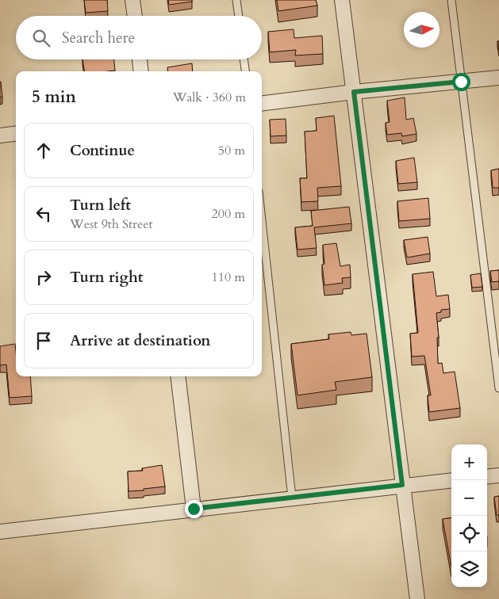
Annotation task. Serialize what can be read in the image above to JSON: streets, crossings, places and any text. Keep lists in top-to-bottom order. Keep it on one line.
{"north":"right","page":{"search":"Search here","heading":["5 min","Walk · 360 m"],"list":[["Continue","50 m"],["Turn left","West 9th Street","200 m"],["Turn right","110 m"],"Arrive at destination"],"map_buttons":["+","−"]}}
